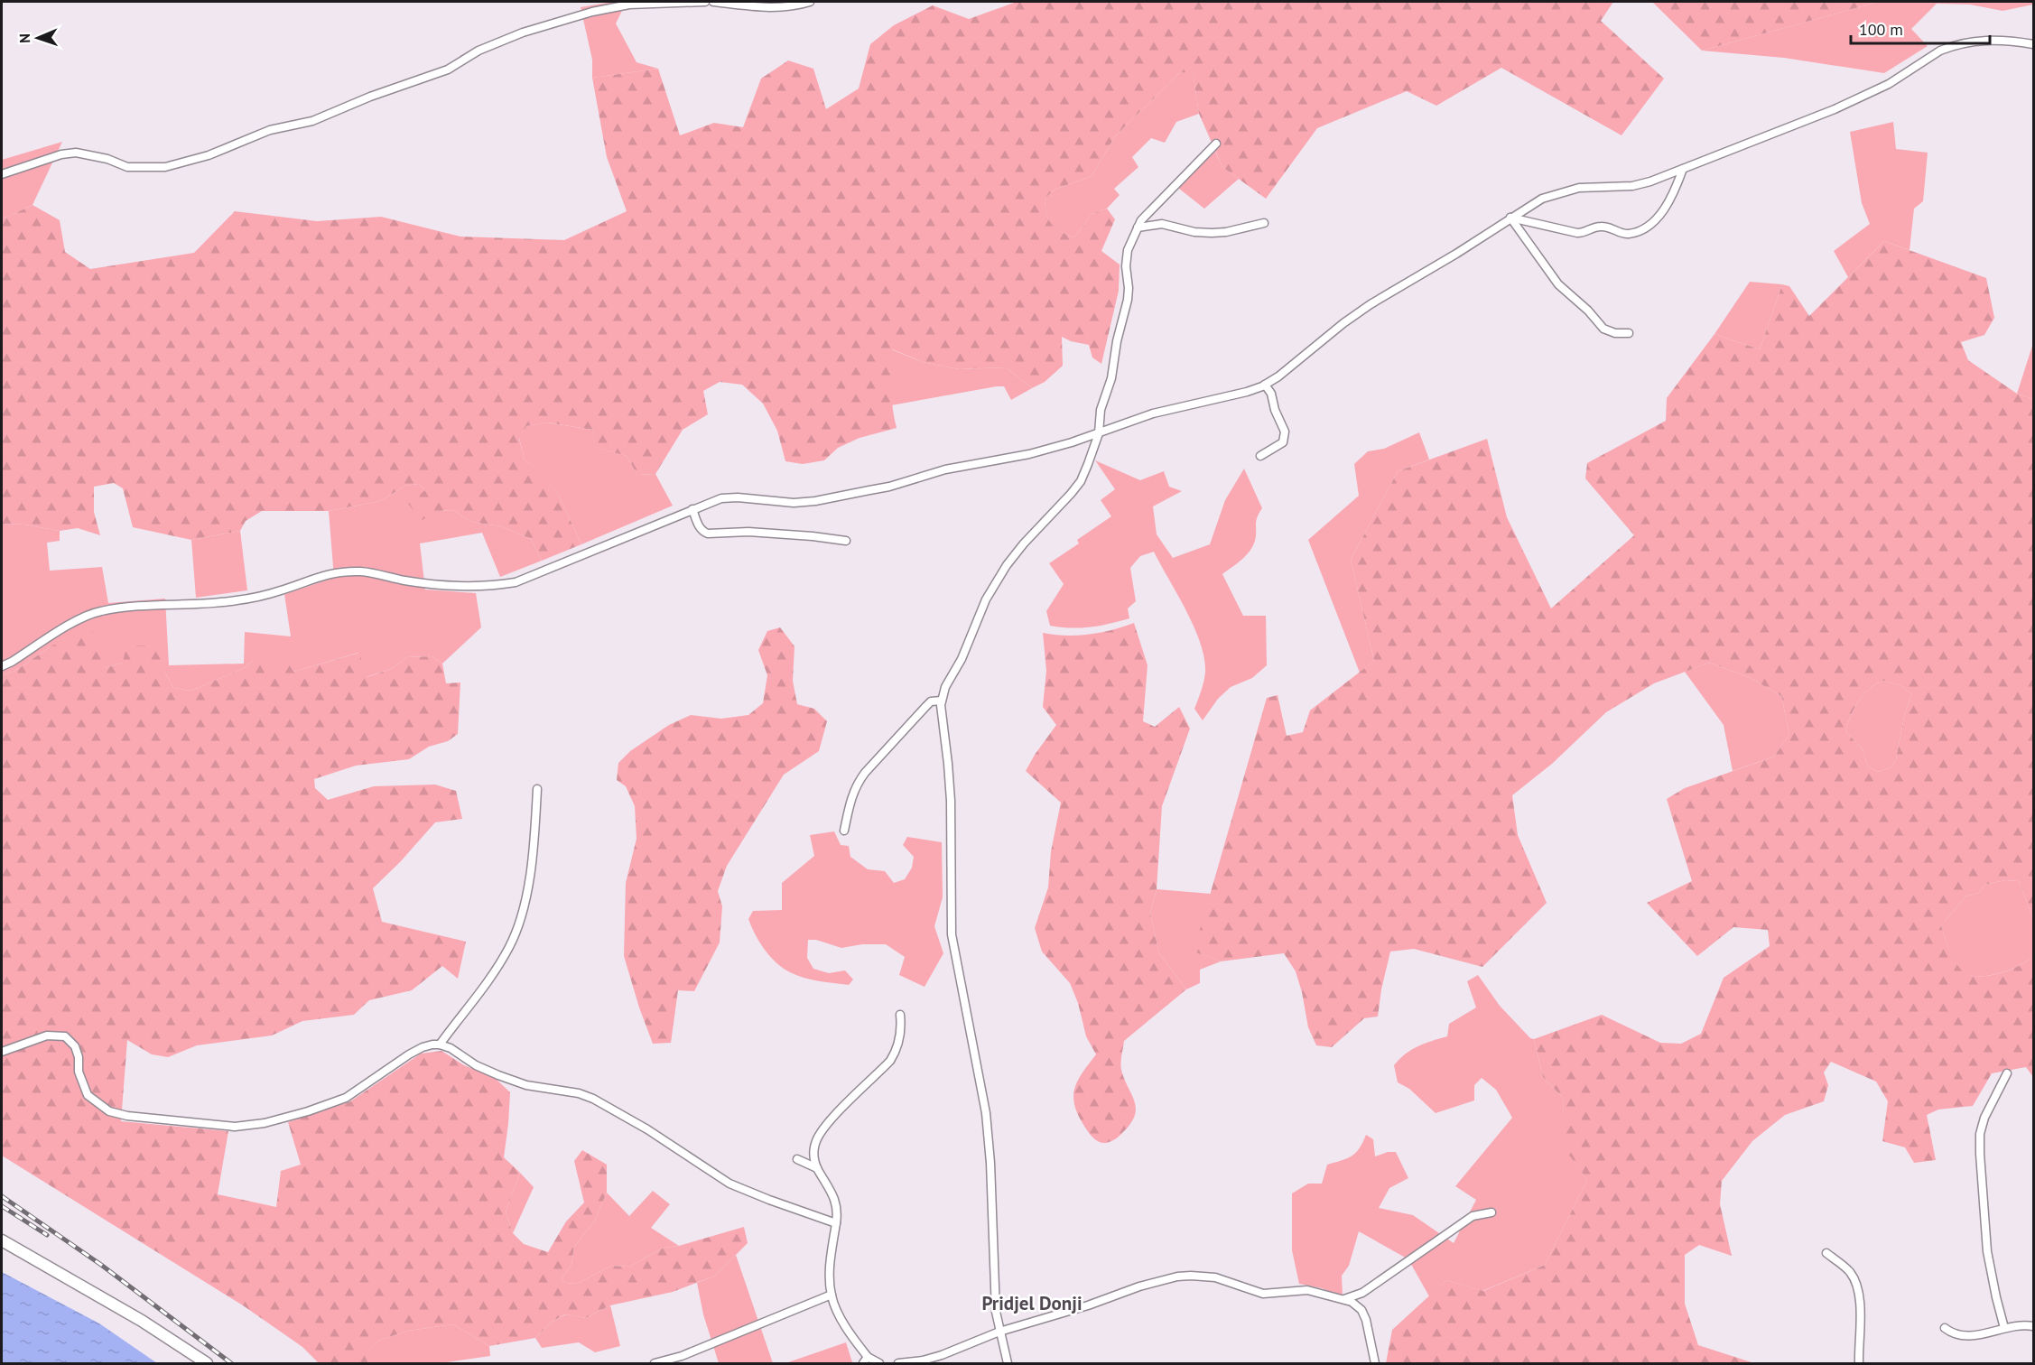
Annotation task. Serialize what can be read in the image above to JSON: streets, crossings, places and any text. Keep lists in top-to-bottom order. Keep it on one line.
{"districts":["Pridjel Donji"],"scale_bar":"100 m","north":"left"}
